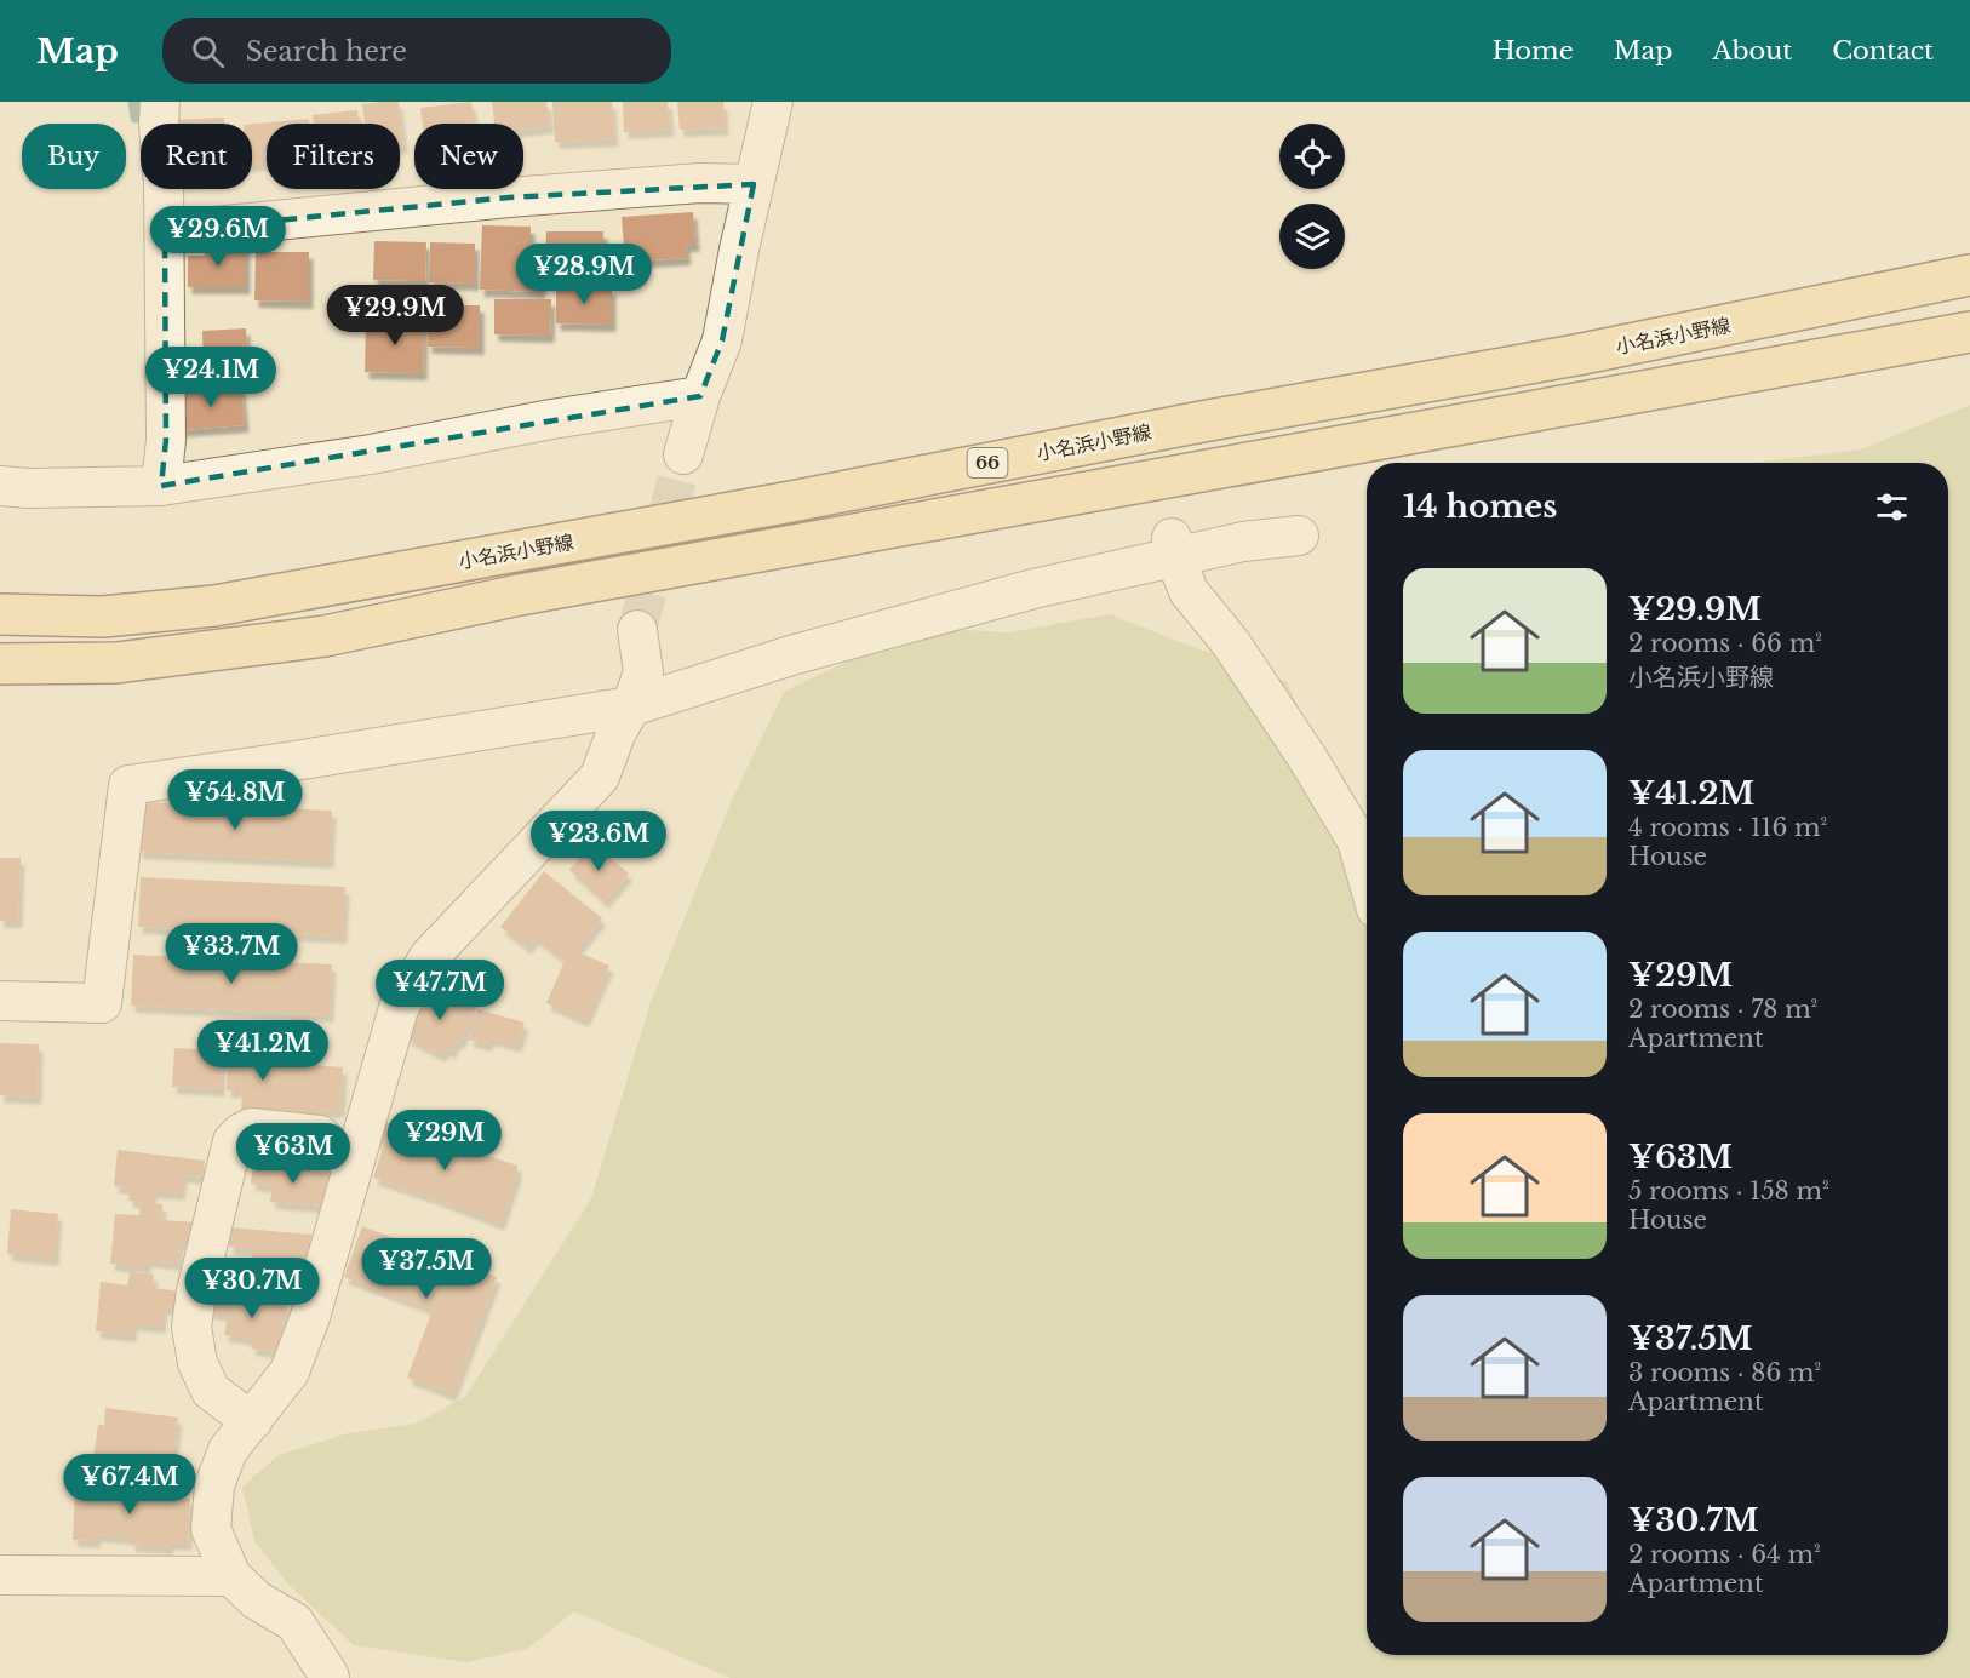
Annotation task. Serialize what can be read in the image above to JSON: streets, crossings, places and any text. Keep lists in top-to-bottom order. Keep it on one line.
{"streets":{"main road":["小名浜小野線","66"]},"page":{"header":"Map","search":"Search here","nav":["Home","Map","About","Contact"],"chip":["Buy","Rent","Filters","New"],"price":["¥29.6M","¥28.9M","¥29.9M","¥24.1M","¥54.8M","¥23.6M","¥33.7M","¥47.7M","¥41.2M","¥29M","¥63M","¥37.5M","¥30.7M","¥67.4M"],"heading":"14 homes","list":[{"name":"¥29.9M","note":"2 rooms · 66 m² · 小名浜小野線"},{"name":"¥41.2M","note":"4 rooms · 116 m² · House"},{"name":"¥29M","note":"2 rooms · 78 m² · Apartment"},{"name":"¥63M","note":"5 rooms · 158 m² · House"},{"name":"¥37.5M","note":"3 rooms · 86 m² · Apartment"},{"name":"¥30.7M","note":"2 rooms · 64 m² · Apartment"}]}}
